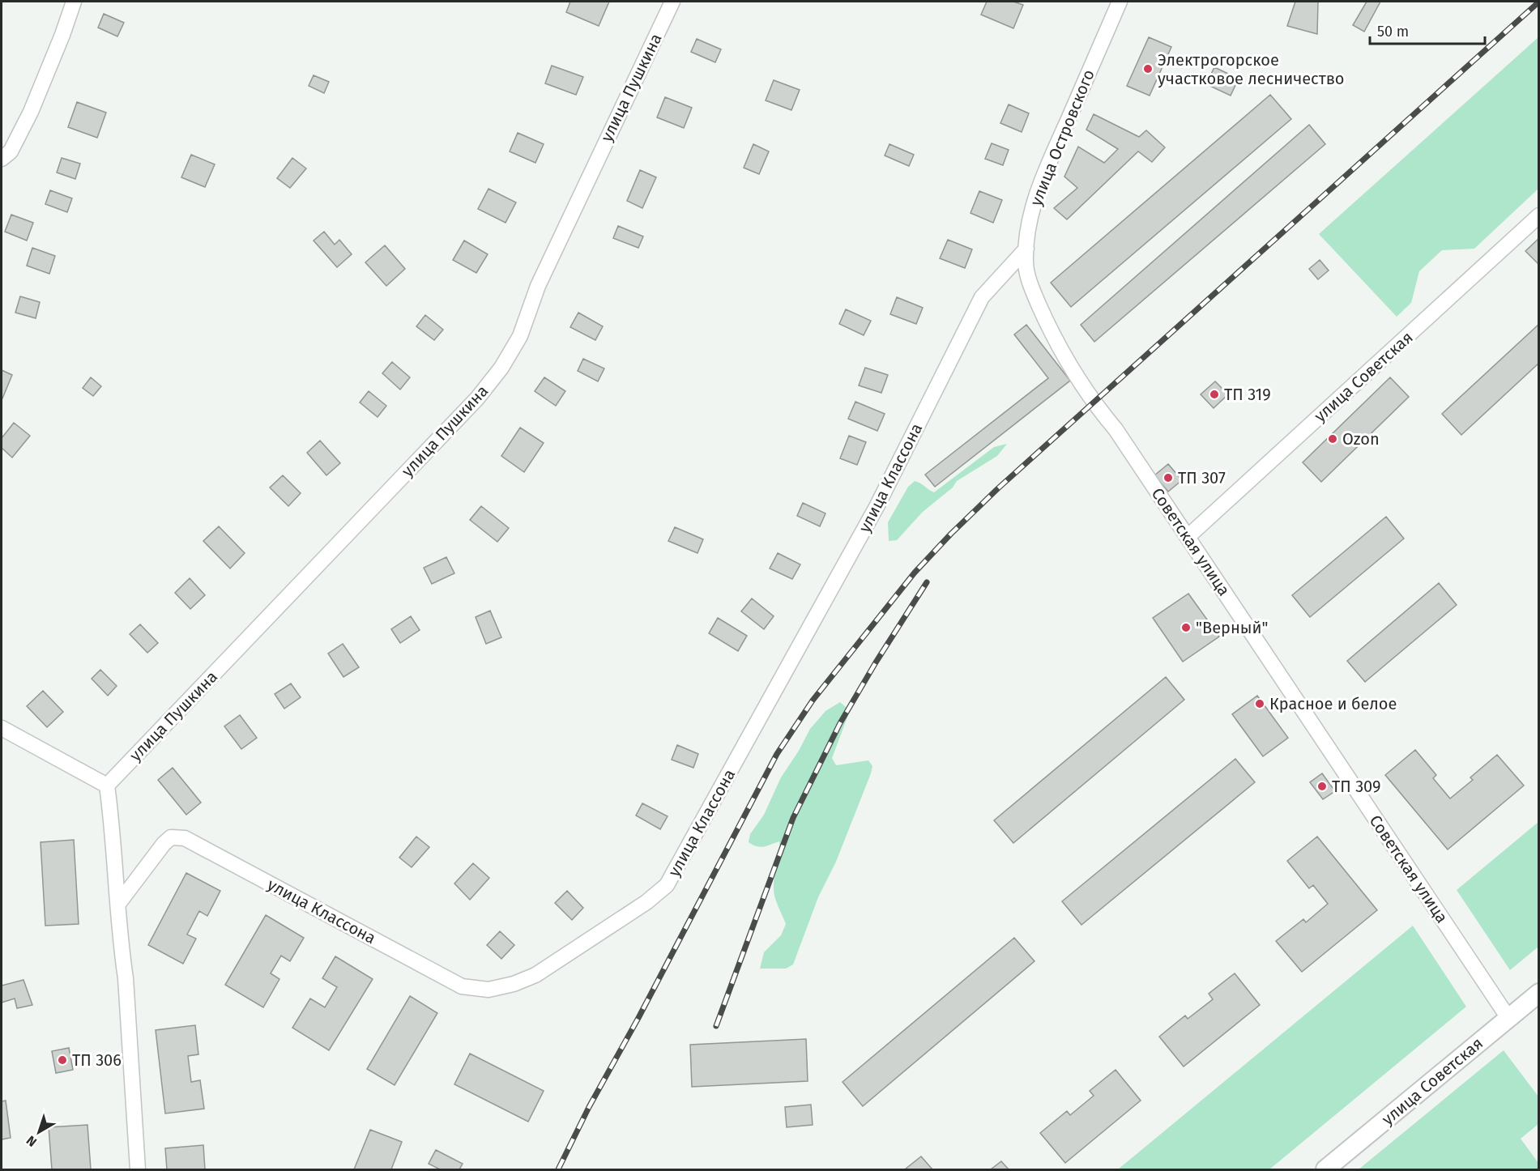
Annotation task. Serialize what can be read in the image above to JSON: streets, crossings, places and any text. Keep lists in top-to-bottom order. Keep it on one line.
{"streets":{"street":["улица Пушкина","улица Островского","улица Советская","улица Классона","Советская улица"]},"crossings":[["улица Островского","улица Классона"],["улица Островского","Советская улица"],["улица Советская","Советская улица"]],"places":["Электрогорское участковое лесничество","ТП 319","Ozon","ТП 307","\"Верный\"","Красное и белое","ТП 309","ТП 306"],"scale_bar":"50 m","north":"bottom left"}
